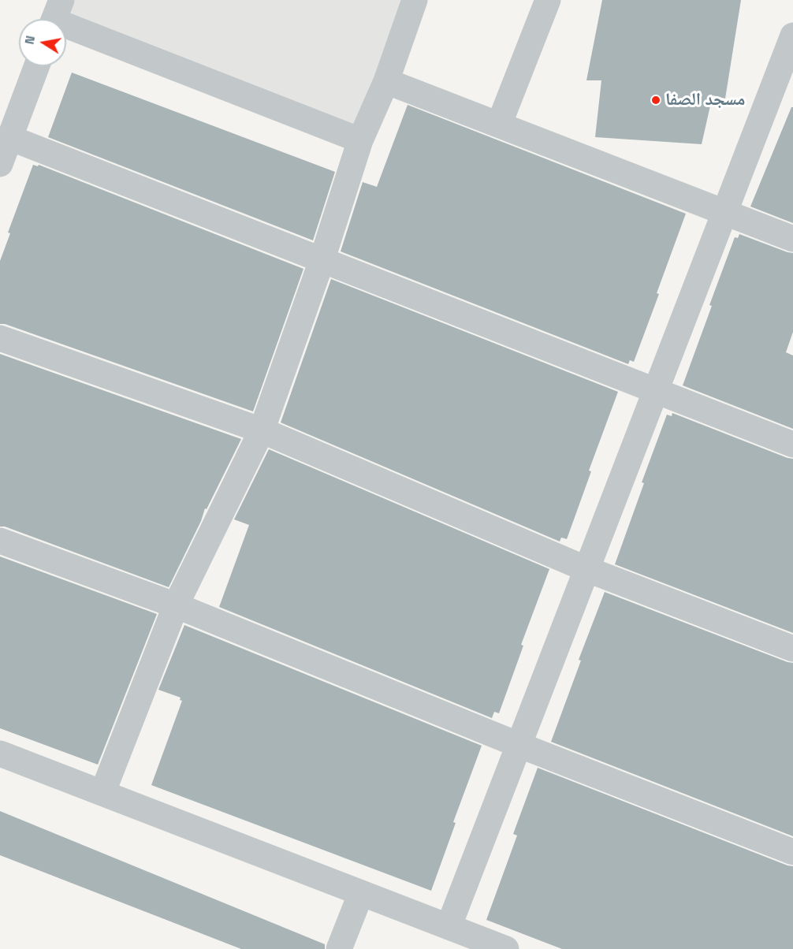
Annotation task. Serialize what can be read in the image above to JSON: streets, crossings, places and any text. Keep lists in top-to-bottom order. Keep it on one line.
{"places":["مسجد الصفا"],"north":"left"}
